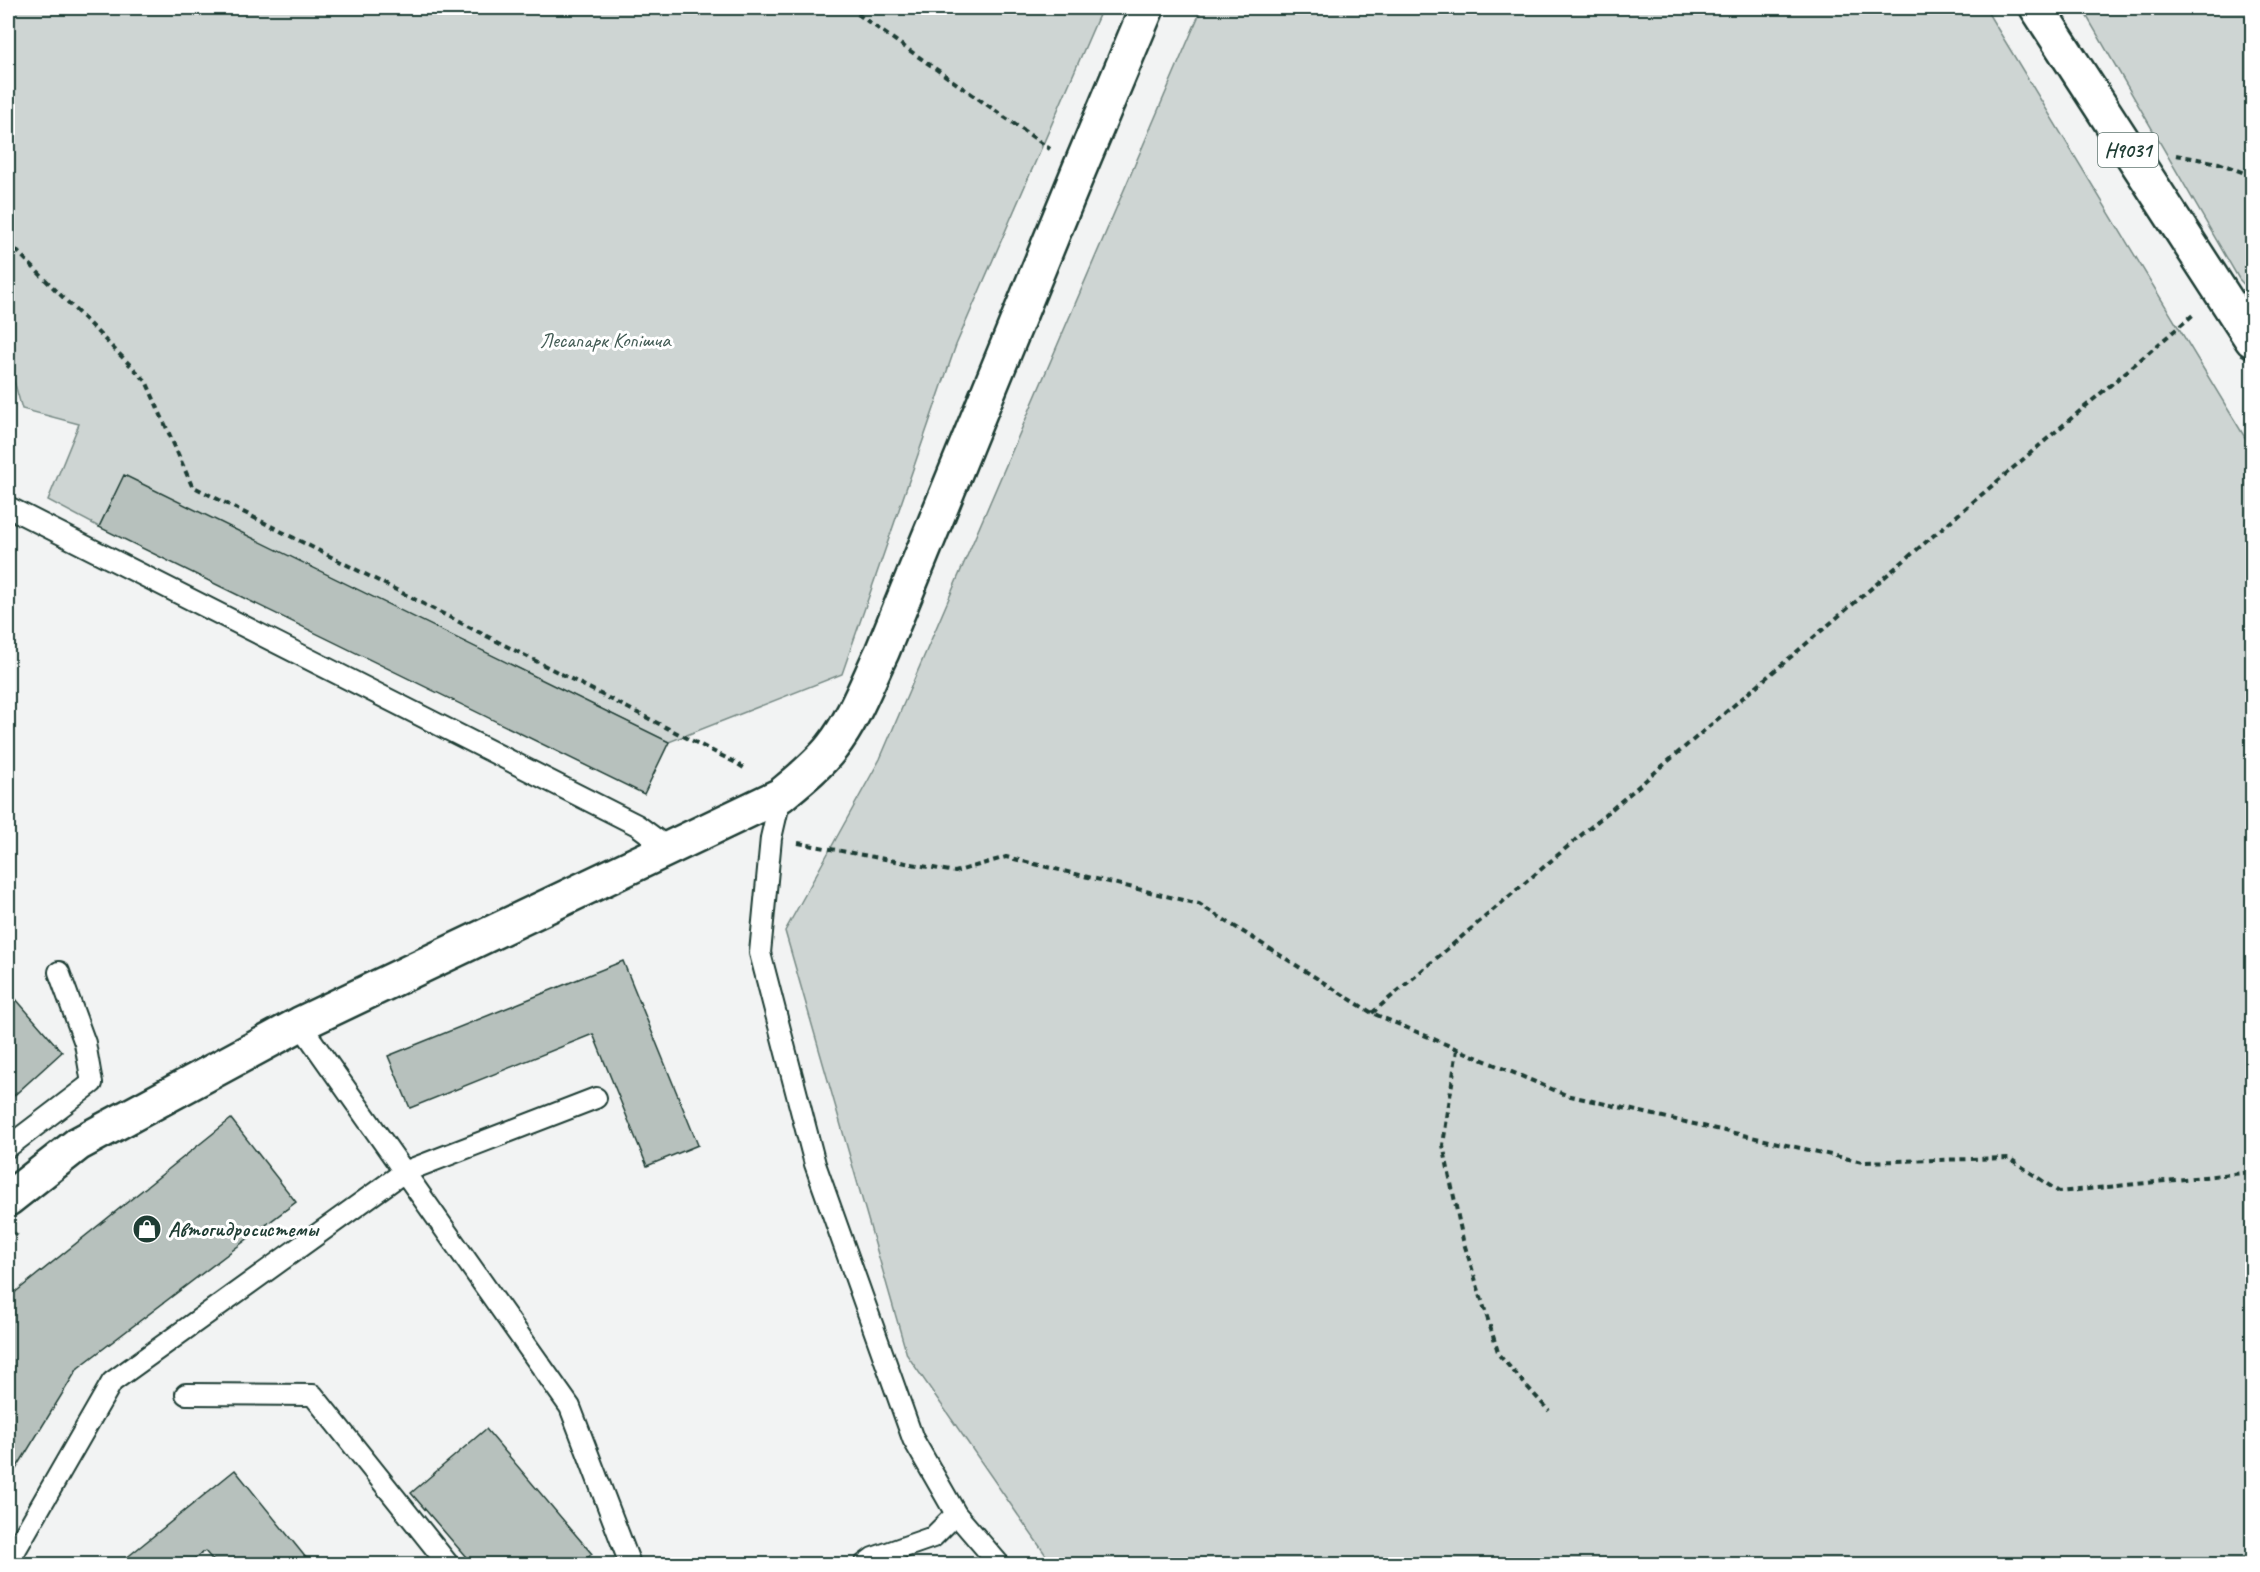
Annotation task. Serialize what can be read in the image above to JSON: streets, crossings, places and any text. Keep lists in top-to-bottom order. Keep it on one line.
{"streets":{"street":["Н9031"]},"parks":["Лесапарк Копішча"],"places":{"shop":["Автогидросистемы"]}}
